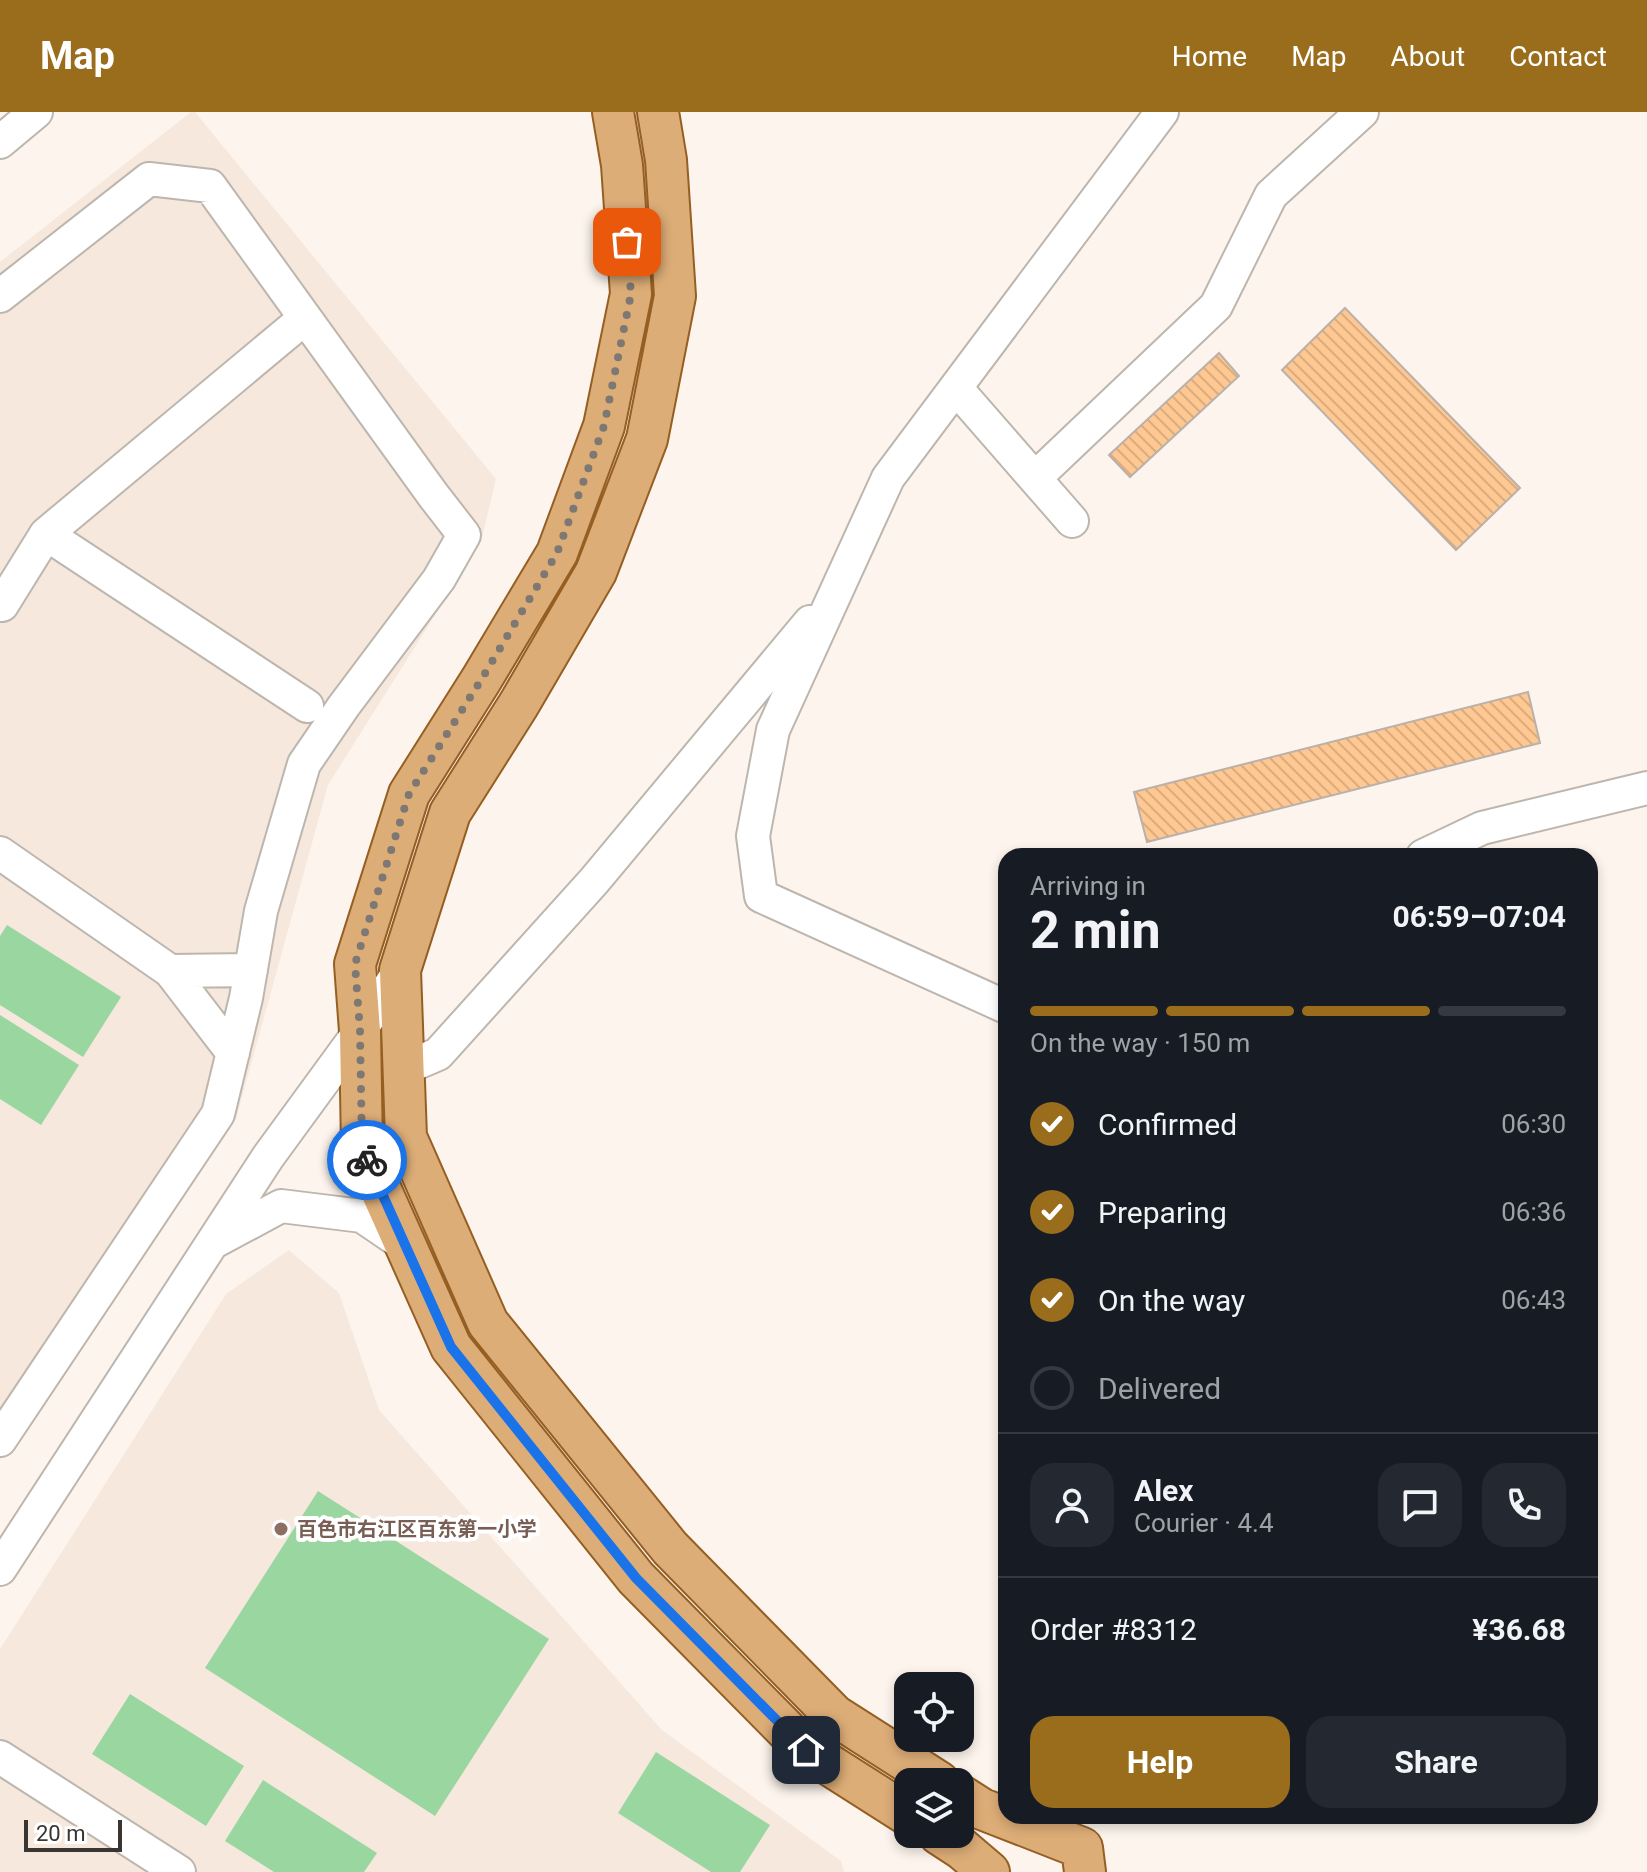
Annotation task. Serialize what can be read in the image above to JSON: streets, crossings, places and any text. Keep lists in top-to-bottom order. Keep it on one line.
{"places":["百色市右江区百东第一小学"],"scale_bar":"20 m","page":{"header":"Map","nav":["Home","Map","About","Contact"],"heading":["2 min","Arriving in","06:59–07:04"],"panel":["Alex","Courier · 4.4","Order #8312","¥36.68"],"bar":"On the way · 150 m","list":[["Confirmed","06:30"],["Preparing","06:36"],["On the way","06:43"],"Delivered"],"buttons":["Help","Share"],"scale":"20 m"}}
